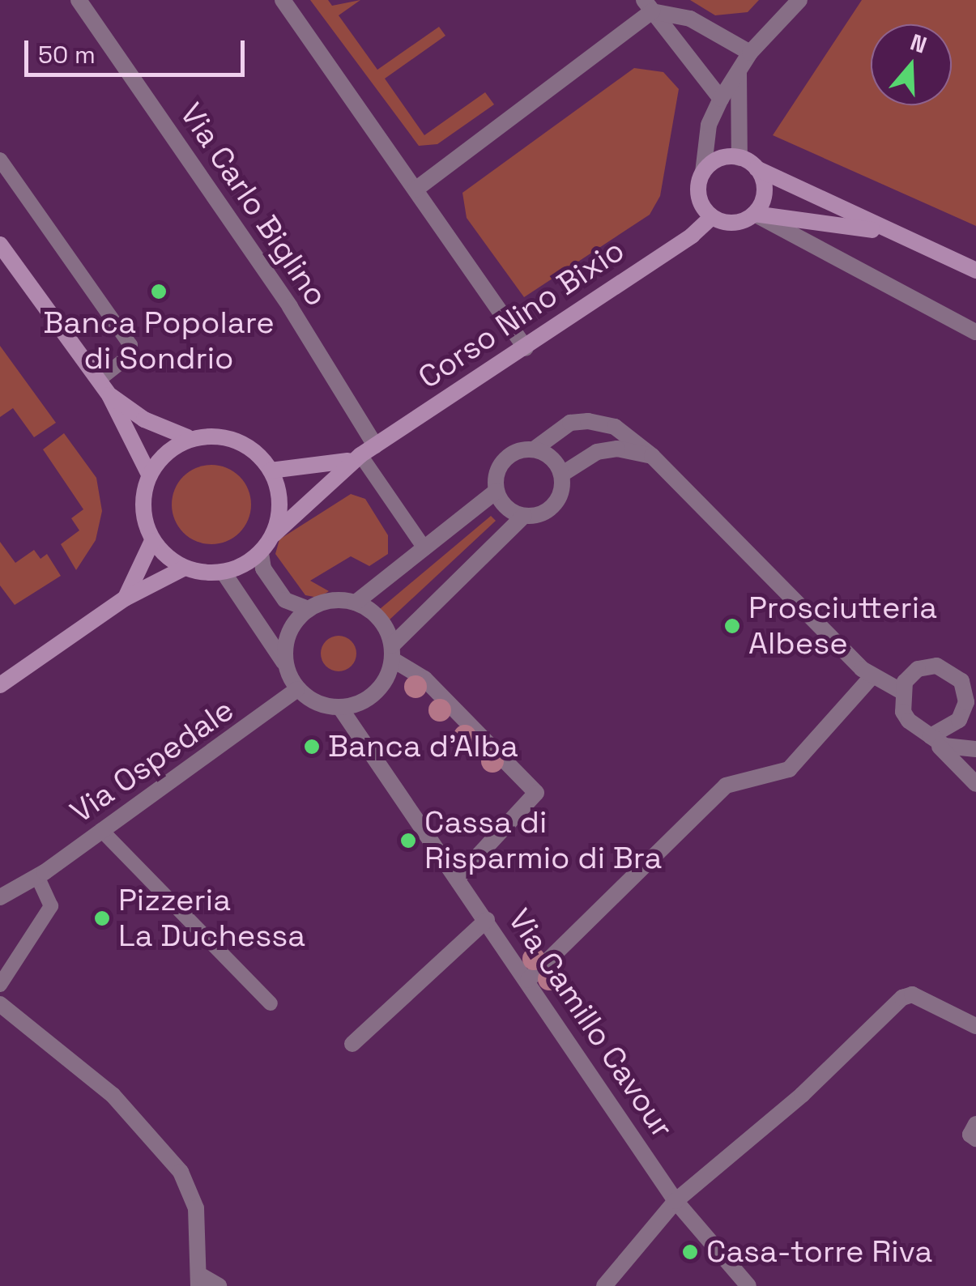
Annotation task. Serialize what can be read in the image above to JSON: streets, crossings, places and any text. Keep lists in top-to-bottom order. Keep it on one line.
{"streets":{"main road":["Corso Nino Bixio"],"street":["Via Carlo Biglino","Via Ospedale","Via Camillo Cavour"]},"crossings":[["Via Carlo Biglino","Corso Nino Bixio"],["Via Ospedale","Via Camillo Cavour"]],"places":["Banca Popolare di Sondrio","Prosciutteria Albese","Banca d'Alba","Cassa di Risparmio di Bra","Pizzeria La Duchessa","Casa-torre Riva"],"scale_bar":"50 m","north":"top"}
